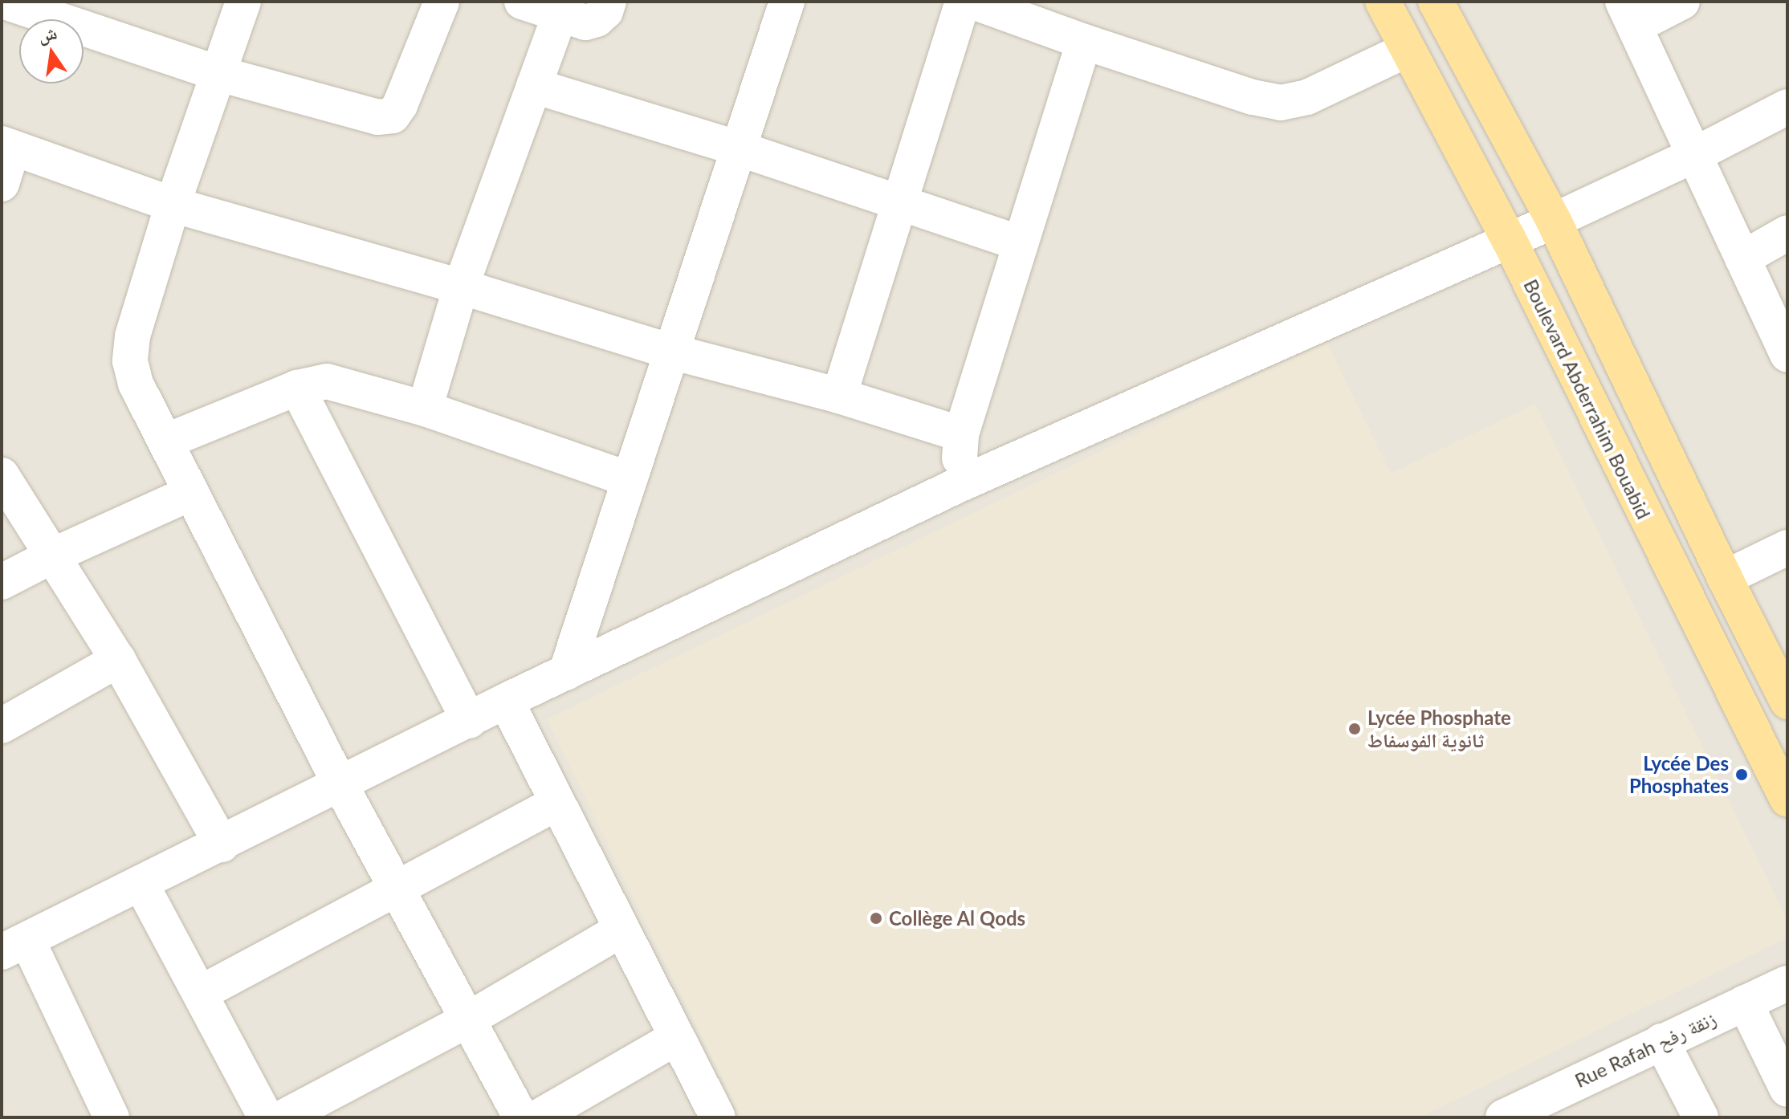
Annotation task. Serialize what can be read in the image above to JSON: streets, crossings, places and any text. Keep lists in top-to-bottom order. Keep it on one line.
{"streets":{"main road":["Boulevard Abderrahim Bouabid"],"street":["Rue Rafah زنقة رفح"]},"places":["Lycée Phosphate ثانوية الفوسفاط","Lycée Des Phosphates","Collège Al Qods"],"north":"top"}
